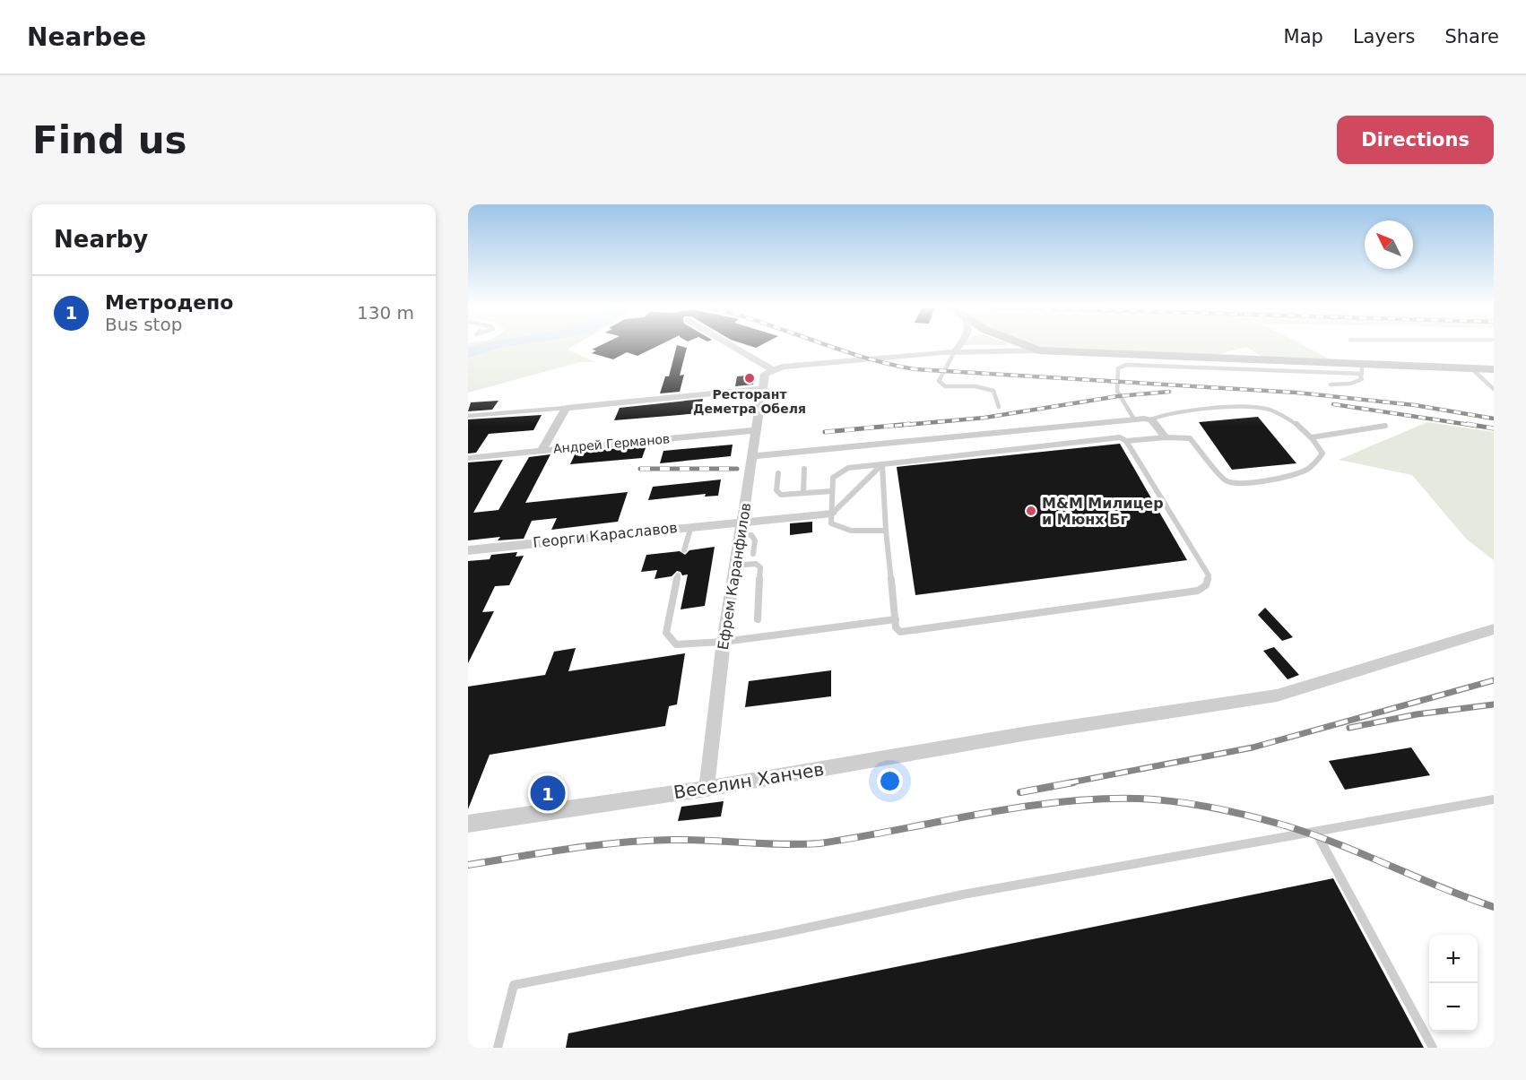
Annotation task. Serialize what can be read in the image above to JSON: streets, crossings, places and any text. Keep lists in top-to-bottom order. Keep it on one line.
{"streets":{"street":["Андрей Германов","Георги Караславов","Ефрем Каранфилов","Веселин Ханчев"]},"crossings":[["Андрей Германов","Ефрем Каранфилов"],["Георги Караславов","Ефрем Каранфилов"],["Ефрем Каранфилов","Веселин Ханчев"]],"places":["Ресторант Деметра Обеля","М&M Mилицер и Мюнх Бг"],"north":"top left","page":{"header":"Nearbee","nav":["Map","Layers","Share"],"buttons":"Directions","title":"Find us","heading":"Nearby","list":[{"mark":"1","name":"Метродепо","note":"Bus stop","value":"130 m"}],"pins":"1","map_buttons":["+","−"]}}
